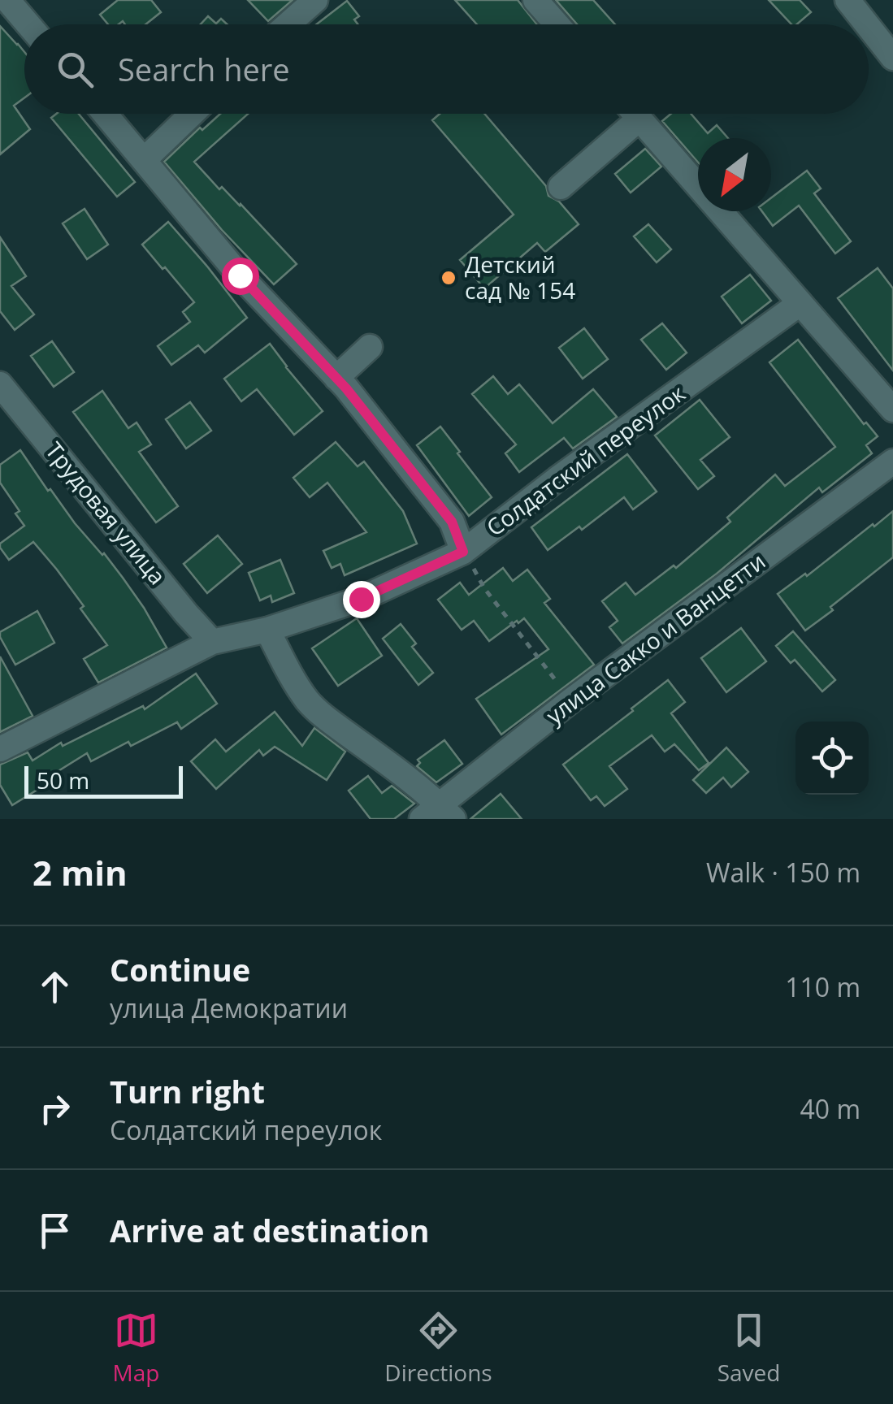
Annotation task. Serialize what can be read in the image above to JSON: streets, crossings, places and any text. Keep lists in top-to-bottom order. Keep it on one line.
{"streets":{"street":["Солдатский переулок","Трудовая улица","улица Сакко и Ванцетти"]},"crossings":[["Солдатский переулок","Трудовая улица"]],"places":["Детский сад № 154"],"scale_bar":"50 m","north":"bottom left","page":{"search":"Search here","scale":"50 m","heading":["2 min","Walk · 150 m"],"list":[["Continue","улица Демократии","110 m"],["Turn right","Солдатский переулок","40 m"],"Arrive at destination"],"nav":["Map","Directions","Saved"]}}
